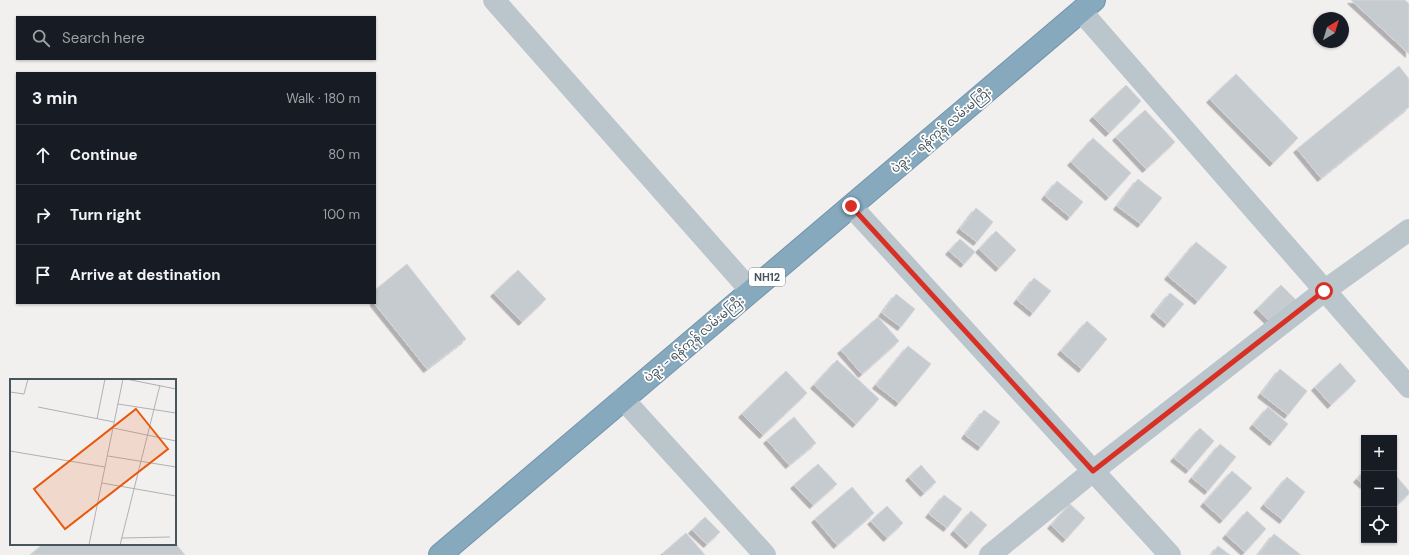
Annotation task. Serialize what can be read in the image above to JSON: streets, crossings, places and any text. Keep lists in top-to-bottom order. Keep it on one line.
{"streets":{"highway":["ပဲခူး - ရန်ကုန် လမ်းမကြီး","NH12"]},"north":"top right","page":{"search":"Search here","heading":["3 min","Walk · 180 m"],"list":[["Continue","80 m"],["Turn right","100 m"],"Arrive at destination"],"map_buttons":["+","−"]}}
